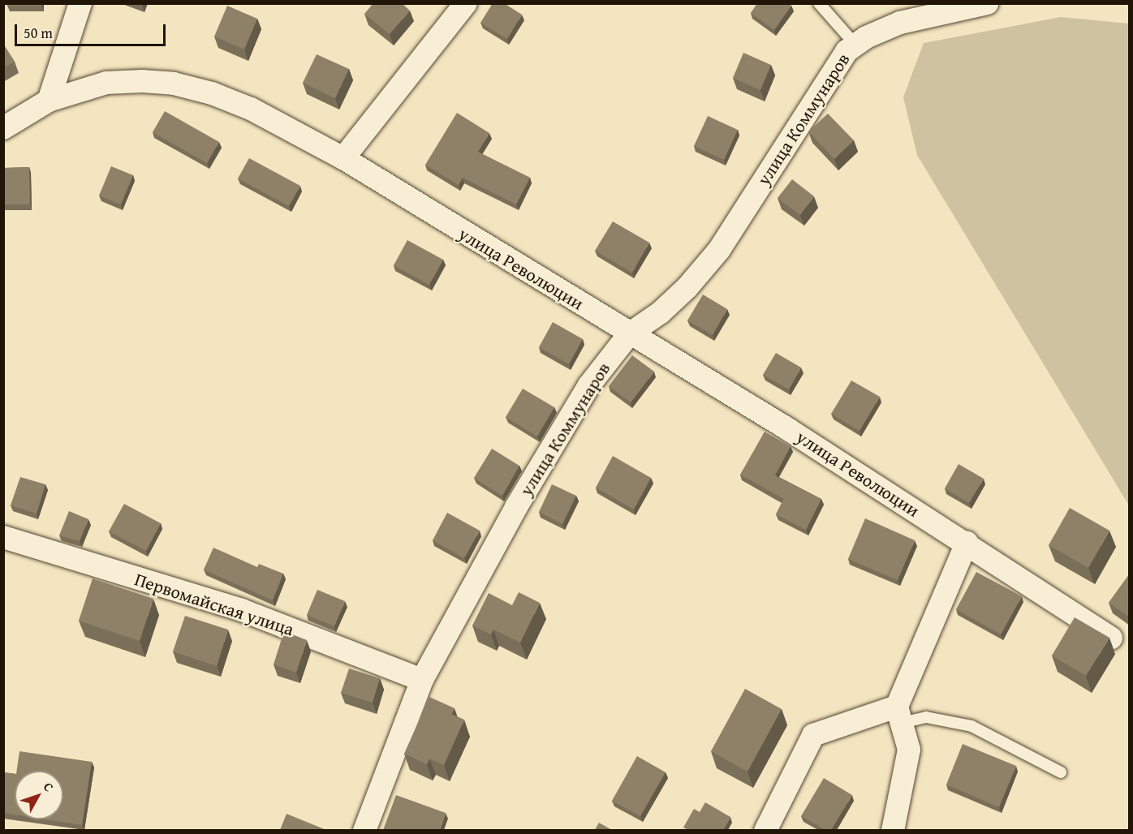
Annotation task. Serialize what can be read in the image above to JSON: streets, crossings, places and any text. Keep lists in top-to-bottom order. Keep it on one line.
{"streets":{"street":["улица Коммунаров","улица Революции","Первомайская улица"]},"crossings":[["улица Коммунаров","улица Революции"],["улица Коммунаров","Первомайская улица"]],"scale_bar":"50 m","north":"top right"}
